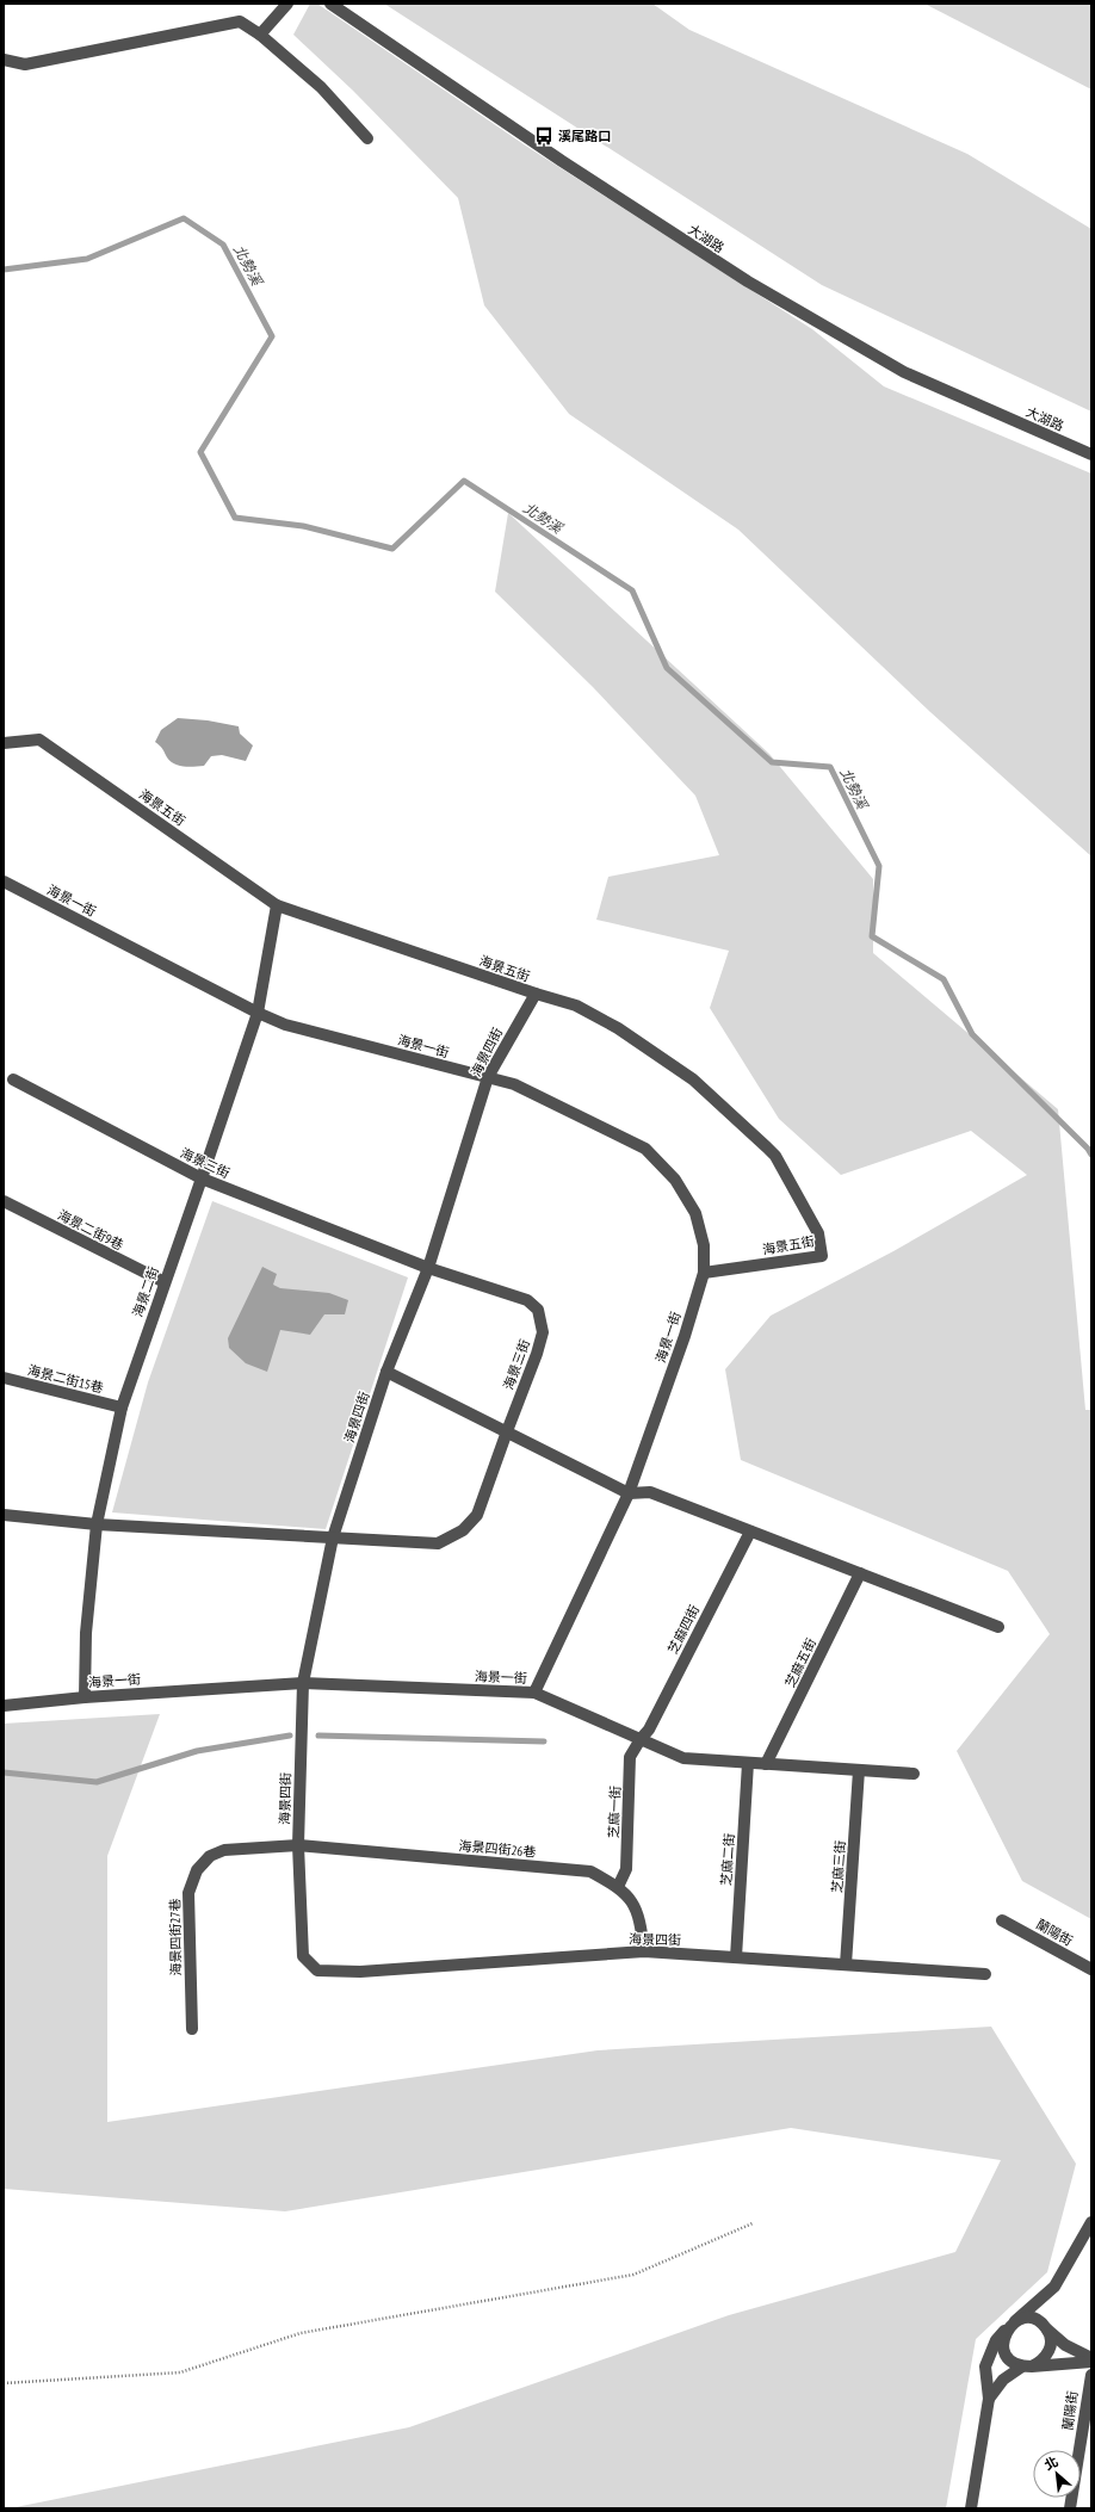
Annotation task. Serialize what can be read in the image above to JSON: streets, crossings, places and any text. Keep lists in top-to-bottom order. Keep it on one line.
{"streets":{"street":["大湖路","海景五街","海景一街","海景四街","海景三街","海景二街9巷","海景二街","海景二街15巷","芝麻四街","芝麻五街","芝麻一街","海景四街26巷","芝麻二街","芝麻三街","蘭陽街","海景四街27巷"]},"crossings":[["海景五街","海景一街"],["海景五街","海景四街"],["海景五街","海景二街"],["海景一街","海景四街"],["海景一街","海景二街"],["海景四街","海景三街"],["海景四街","海景四街26巷"],["海景四街","芝麻二街"],["海景四街","芝麻三街"],["海景四街","海景四街27巷"],["海景三街","海景二街"],["海景二街9巷","海景二街"],["海景二街","海景二街15巷"],["芝麻四街","芝麻一街"],["芝麻一街","海景四街26巷"],["海景四街26巷","海景四街27巷"]],"water":["北勢溪"],"places":{"bus stop":["溪尾路口"]},"north":"top left"}
